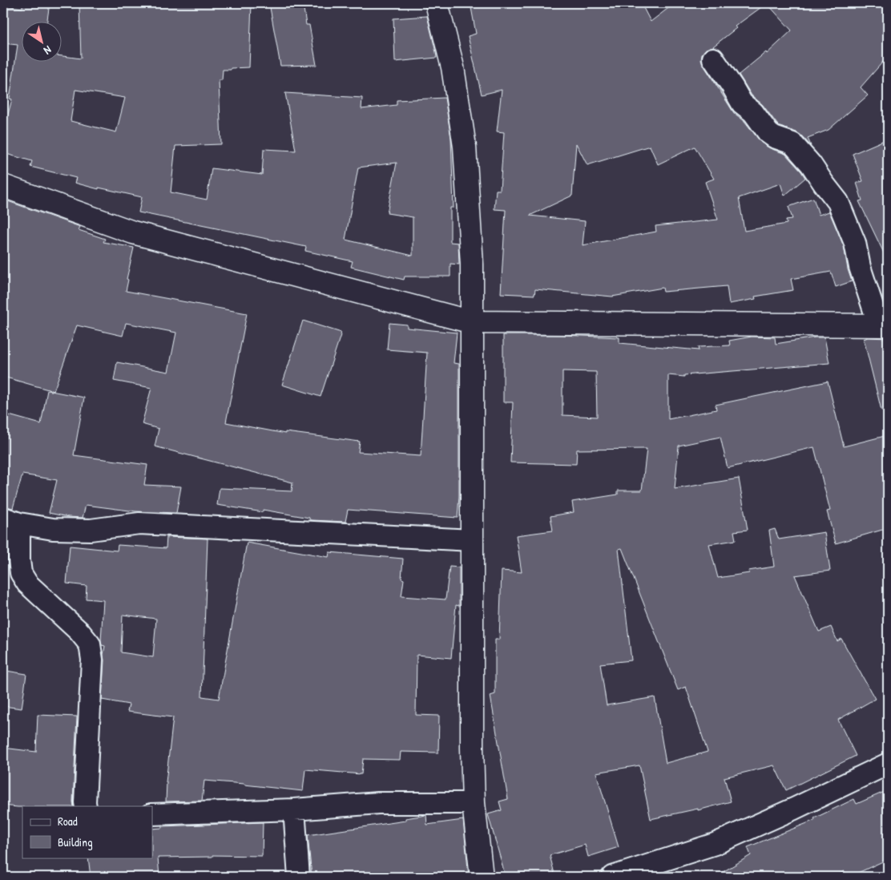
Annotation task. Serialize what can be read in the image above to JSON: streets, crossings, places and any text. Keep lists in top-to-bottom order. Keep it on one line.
{"legend":["Road","Building"],"north":"bottom right"}
